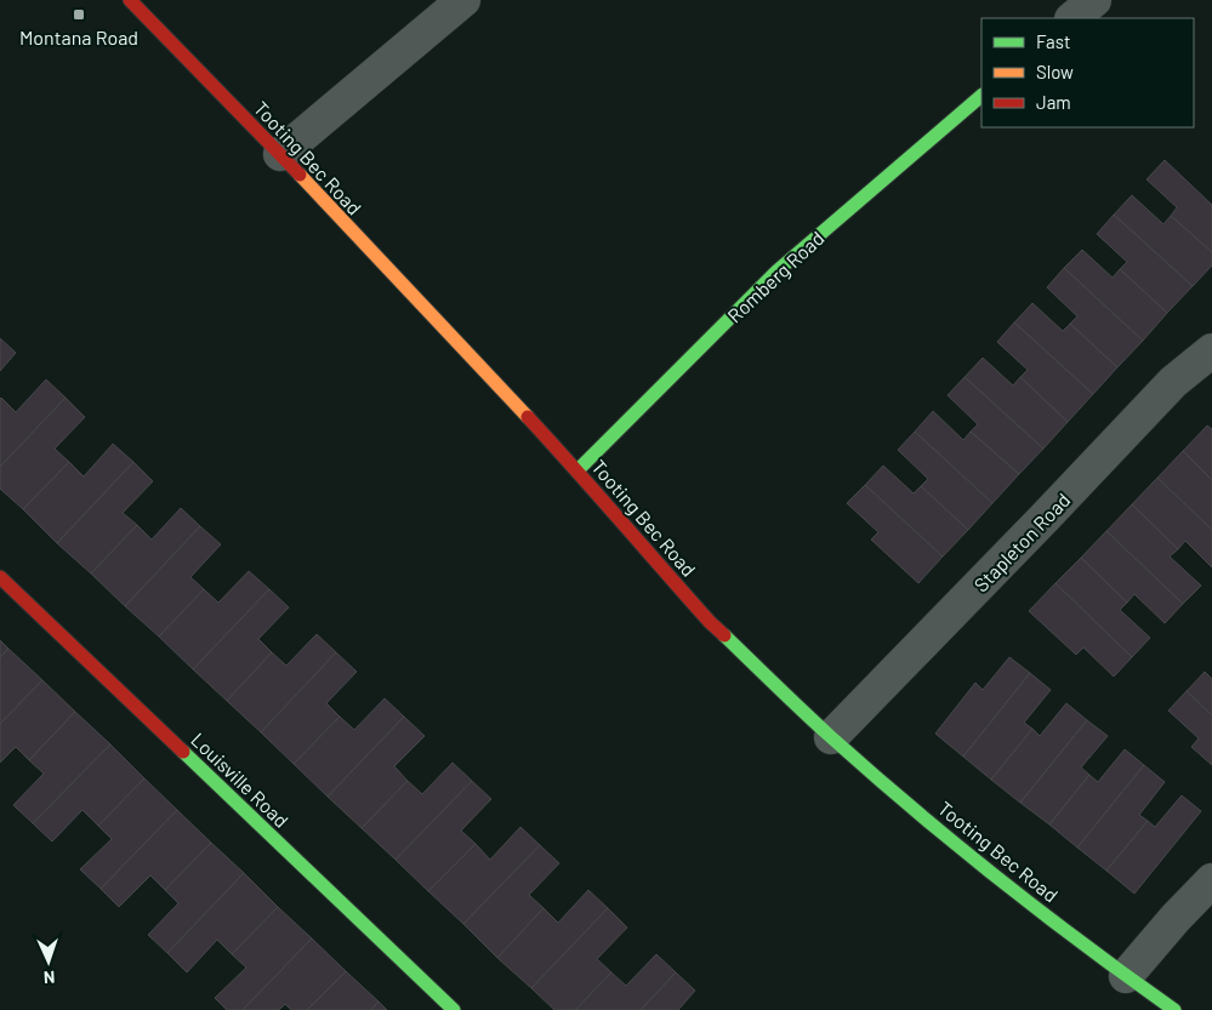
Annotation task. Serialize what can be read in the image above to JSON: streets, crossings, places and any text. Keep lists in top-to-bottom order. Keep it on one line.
{"streets":{"main road":["Tooting Bec Road","Romberg Road","Louisville Road"],"street":["Stapleton Road"]},"crossings":[["Tooting Bec Road","Romberg Road"],["Tooting Bec Road","Stapleton Road"]],"places":{"transit":["Montana Road"]},"legend":["Fast","Slow","Jam"],"north":"bottom"}
